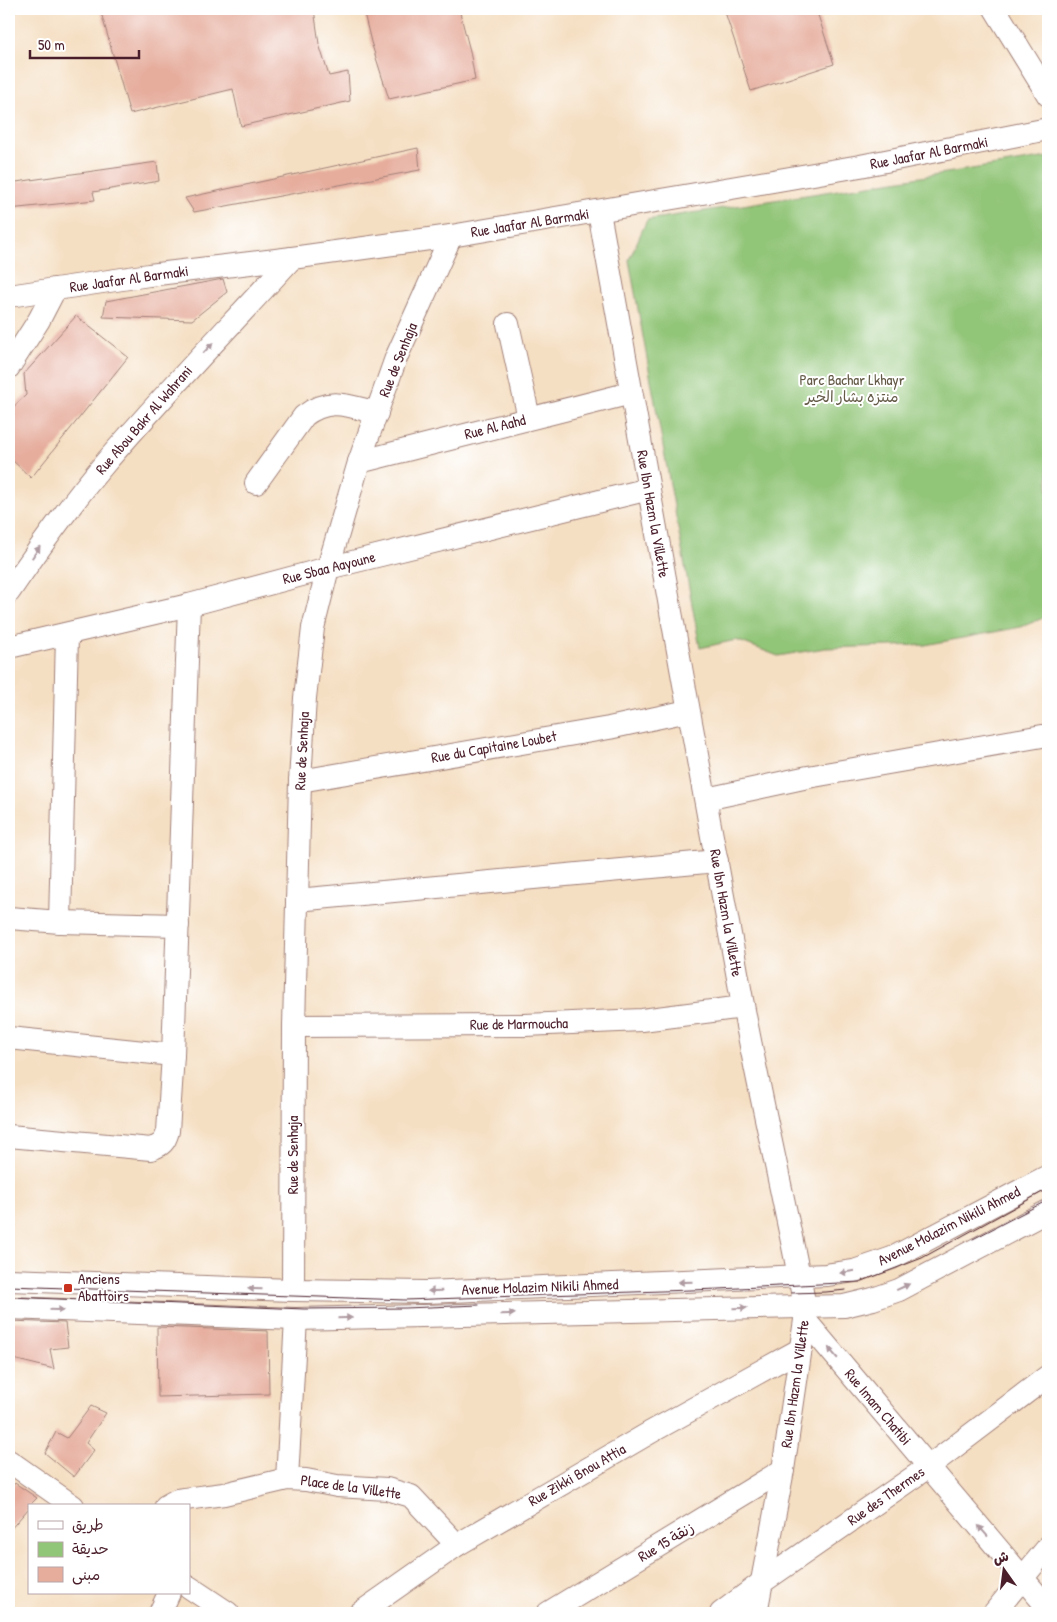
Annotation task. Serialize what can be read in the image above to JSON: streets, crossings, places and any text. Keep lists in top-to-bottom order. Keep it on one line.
{"streets":{"street":["Rue Jaafar Al Barmaki","Rue de Senhaja","Rue Abou Bakr Al Wahrani","Rue Al Aahd","Rue Ibn Hazm la Villette","Rue Sbaa Aayoune","Rue du Capitaine Loubet","Rue de Marmoucha","Avenue Molazim Nikili Ahmed","Rue Imam Chatibi","Rue Zikki Bnou Attia","Place de la Villette","Rue des Thermes","Rue 15 زنقة"]},"crossings":[["Rue Jaafar Al Barmaki","Rue de Senhaja"],["Rue Jaafar Al Barmaki","Rue Abou Bakr Al Wahrani"],["Rue Jaafar Al Barmaki","Rue Ibn Hazm la Villette"],["Rue de Senhaja","Rue Al Aahd"],["Rue de Senhaja","Rue Sbaa Aayoune"],["Rue de Senhaja","Rue du Capitaine Loubet"],["Rue de Senhaja","Rue de Marmoucha"],["Rue de Senhaja","Avenue Molazim Nikili Ahmed"],["Rue Al Aahd","Rue Ibn Hazm la Villette"],["Rue Ibn Hazm la Villette","Rue Sbaa Aayoune"],["Rue Ibn Hazm la Villette","Rue du Capitaine Loubet"],["Rue Ibn Hazm la Villette","Rue de Marmoucha"],["Rue Ibn Hazm la Villette","Avenue Molazim Nikili Ahmed"],["Rue Ibn Hazm la Villette","Rue Imam Chatibi"],["Rue Ibn Hazm la Villette","Rue Zikki Bnou Attia"],["Rue Ibn Hazm la Villette","Rue des Thermes"],["Rue Ibn Hazm la Villette","Rue 15 زنقة"],["Avenue Molazim Nikili Ahmed","Rue Imam Chatibi"],["Rue Imam Chatibi","Rue des Thermes"],["Rue Zikki Bnou Attia","Place de la Villette"]],"one_way":["Rue Abou Bakr Al Wahrani","Rue Imam Chatibi"],"parks":["Parc Bachar Lkhayr منتزه بشار الخير"],"places":{"transit":["Anciens Abattoirs"]},"legend":["طريق","حديقة","مبنى"],"scale_bar":"50 m","north":"top"}
